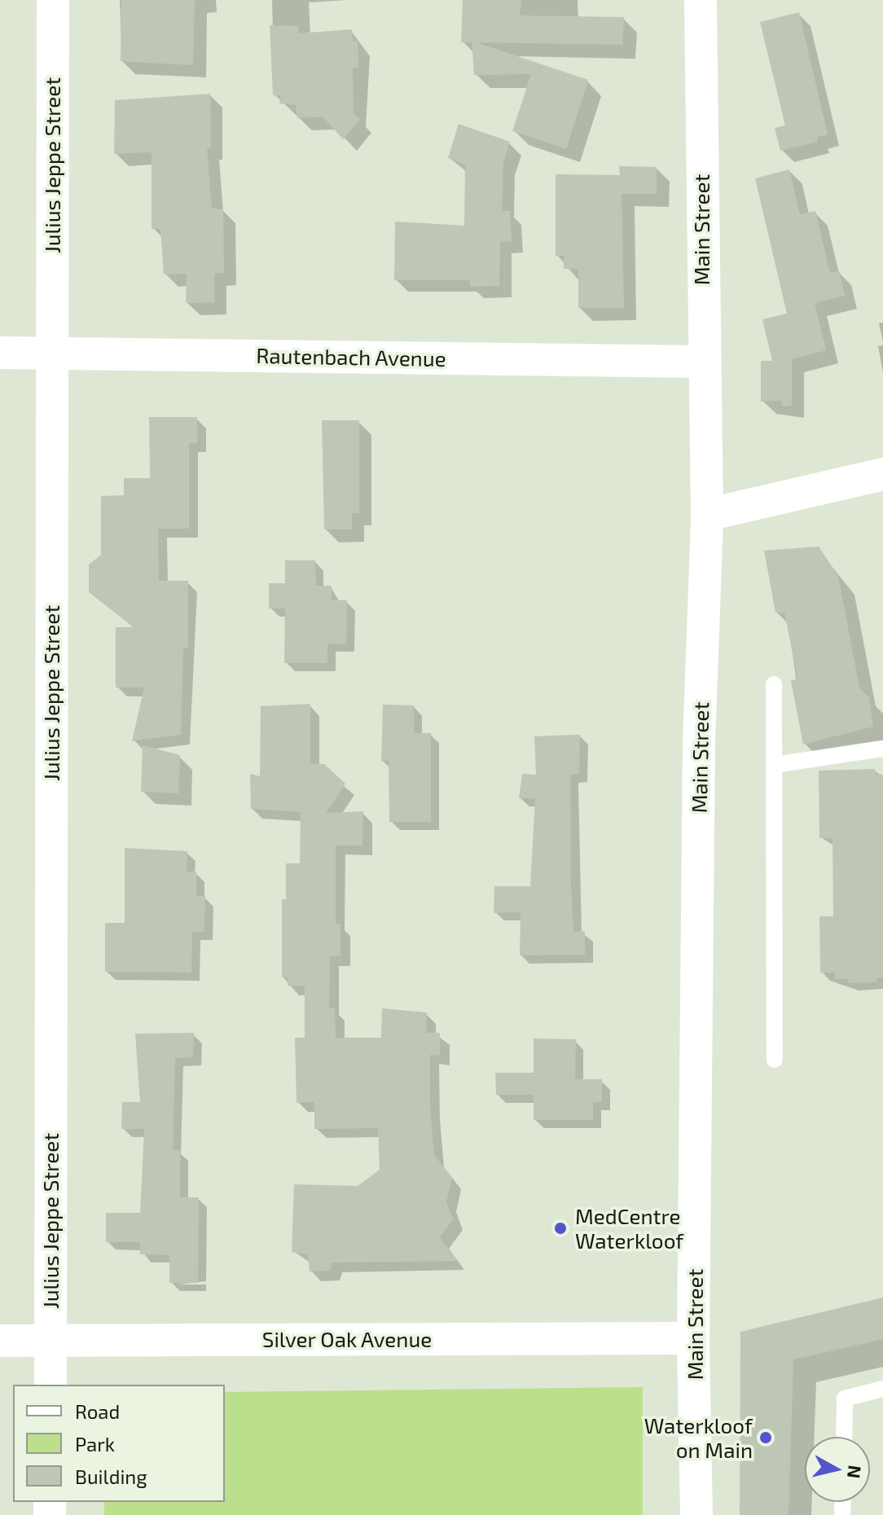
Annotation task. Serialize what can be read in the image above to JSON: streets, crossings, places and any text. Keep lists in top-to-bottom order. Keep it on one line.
{"streets":{"street":["Julius Jeppe Street","Main Street","Rautenbach Avenue","Silver Oak Avenue"]},"crossings":[["Julius Jeppe Street","Rautenbach Avenue"],["Julius Jeppe Street","Silver Oak Avenue"],["Main Street","Rautenbach Avenue"],["Main Street","Silver Oak Avenue"]],"places":["MedCentre Waterkloof","Waterkloof on Main"],"legend":["Road","Park","Building"],"north":"right"}
